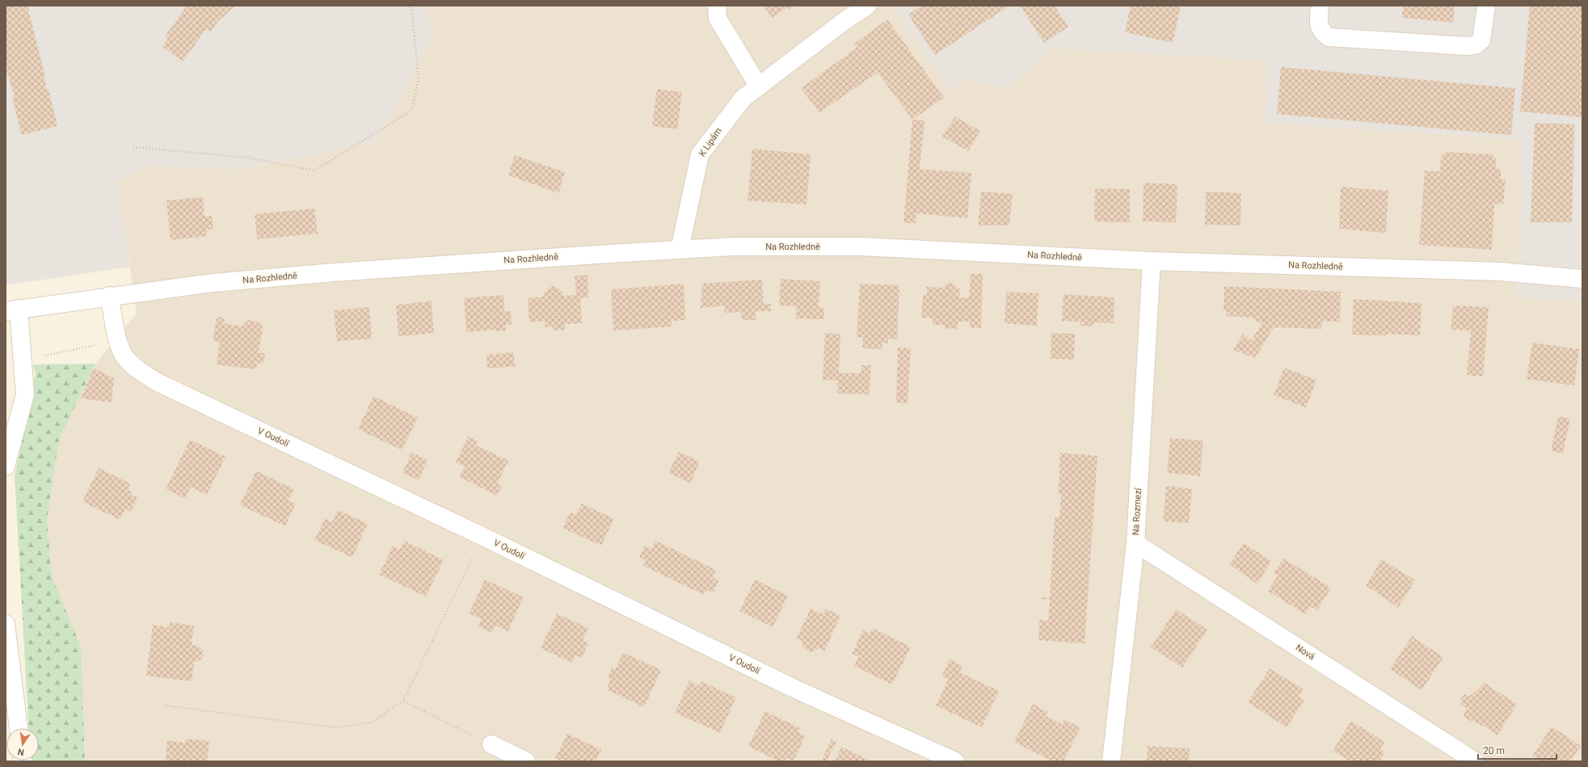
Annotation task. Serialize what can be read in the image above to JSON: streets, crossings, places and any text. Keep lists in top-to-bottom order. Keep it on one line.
{"streets":{"street":["K Lipám","Na Rozhledně","V Oudolí","Na Rozmezí","Nová"]},"crossings":[["K Lipám","Na Rozhledně"],["Na Rozhledně","V Oudolí"],["Na Rozhledně","Na Rozmezí"],["Na Rozmezí","Nová"]],"scale_bar":"20 m","north":"bottom"}
